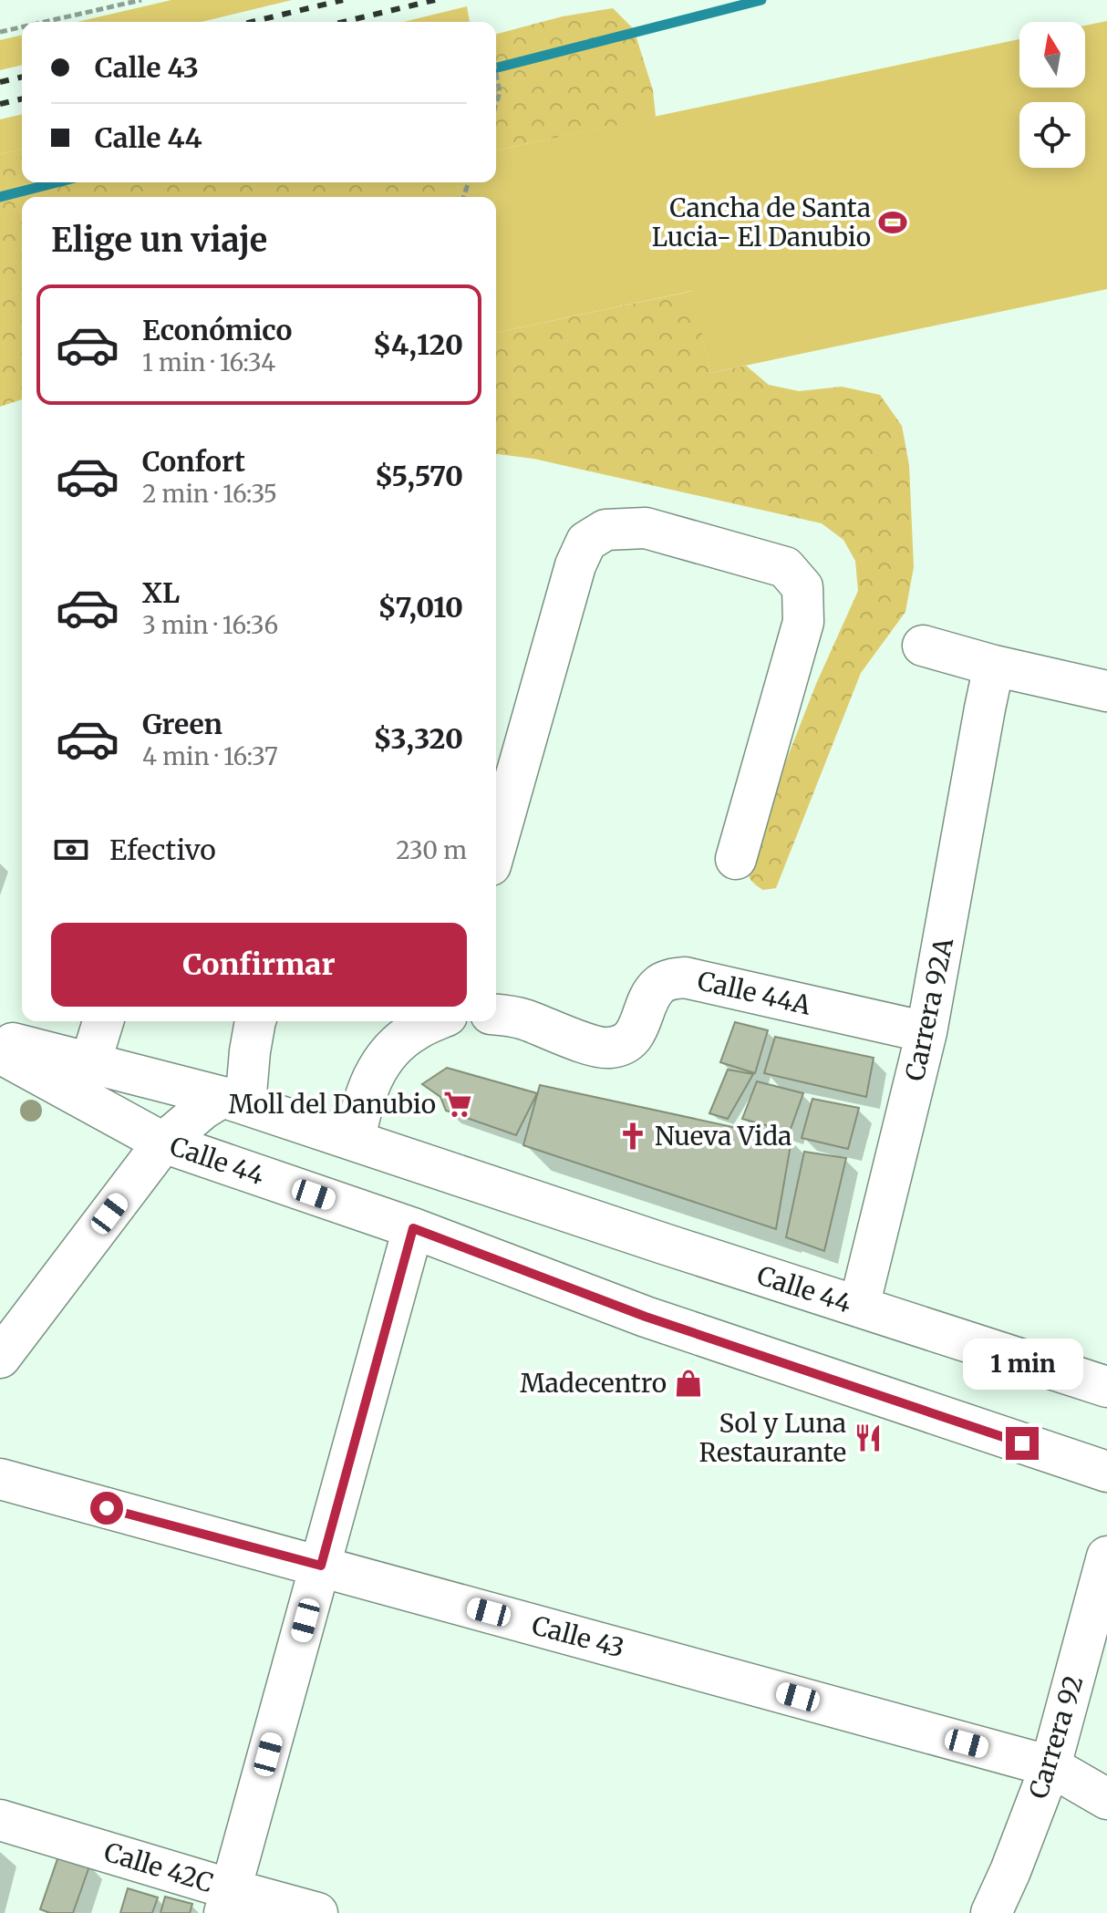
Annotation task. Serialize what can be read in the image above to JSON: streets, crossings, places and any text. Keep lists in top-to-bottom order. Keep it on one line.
{"streets":{"street":["Calle 44A","Carrera 92A","Calle 44","Calle 43","Carrera 92","Calle 42C"]},"crossings":[["Calle 44A","Carrera 92A"],["Carrera 92A","Calle 44"],["Calle 43","Carrera 92"]],"places":{"sports":["Cancha de Santa Lucia- El Danubio"],"supermarket":["Moll del Danubio"],"church":["Nueva Vida"],"shop":["Madecentro"],"restaurant":["Sol y Luna Restaurante"]},"north":"top","page":{"banner":["Calle 43","Calle 44"],"heading":"Elige un viaje","list":[{"name":"Económico","note":"1 min · 16:34","value":"$4,120"},{"name":"Confort","note":"2 min · 16:35","value":"$5,570"},{"name":"XL","note":"3 min · 16:36","value":"$7,010"},{"name":"Green","note":"4 min · 16:37","value":"$3,320"}],"pay":["Efectivo","230 m"],"buttons":"Confirmar","bubble":"1 min"}}
